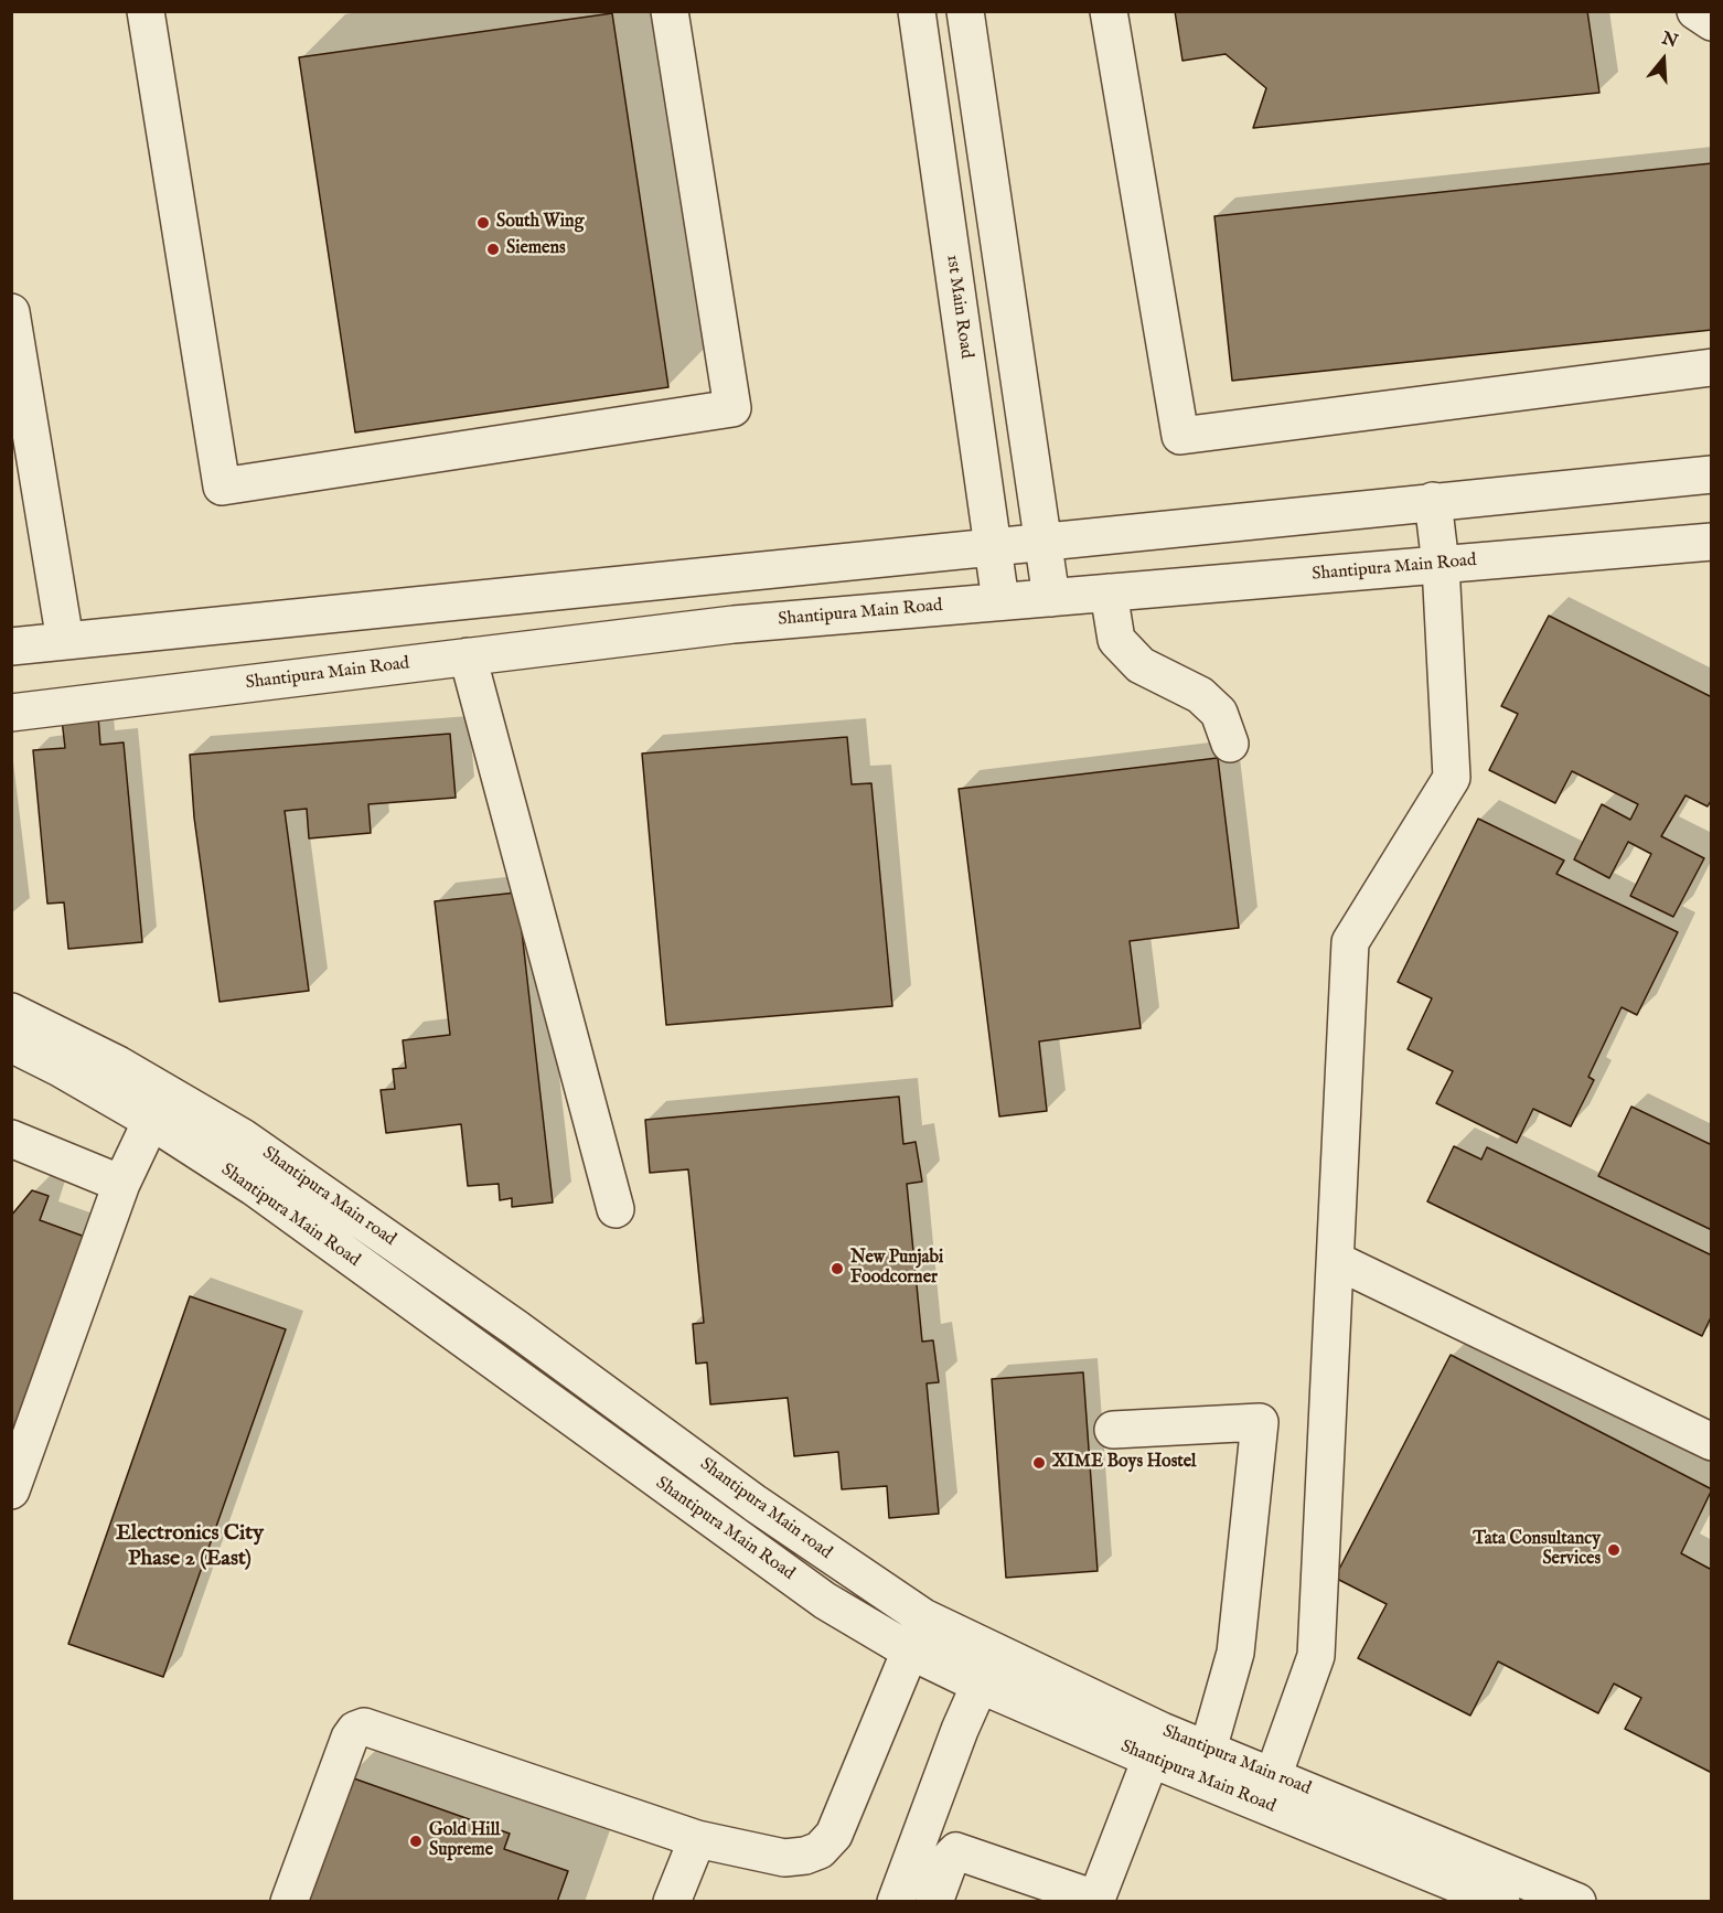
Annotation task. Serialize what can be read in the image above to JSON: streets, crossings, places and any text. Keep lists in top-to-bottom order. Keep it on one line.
{"streets":{"street":["1st Main Road","Shantipura Main Road","Shantipura Main road"]},"crossings":[["1st Main Road","Shantipura Main Road"],["Shantipura Main Road","Shantipura Main road"]],"districts":["Electronics City Phase 2 (East)"],"places":["South Wing","Siemens","New Punjabi Foodcorner","XIME Boys Hostel","Tata Consultancy Services","Gold Hill Supreme"],"north":"top"}
